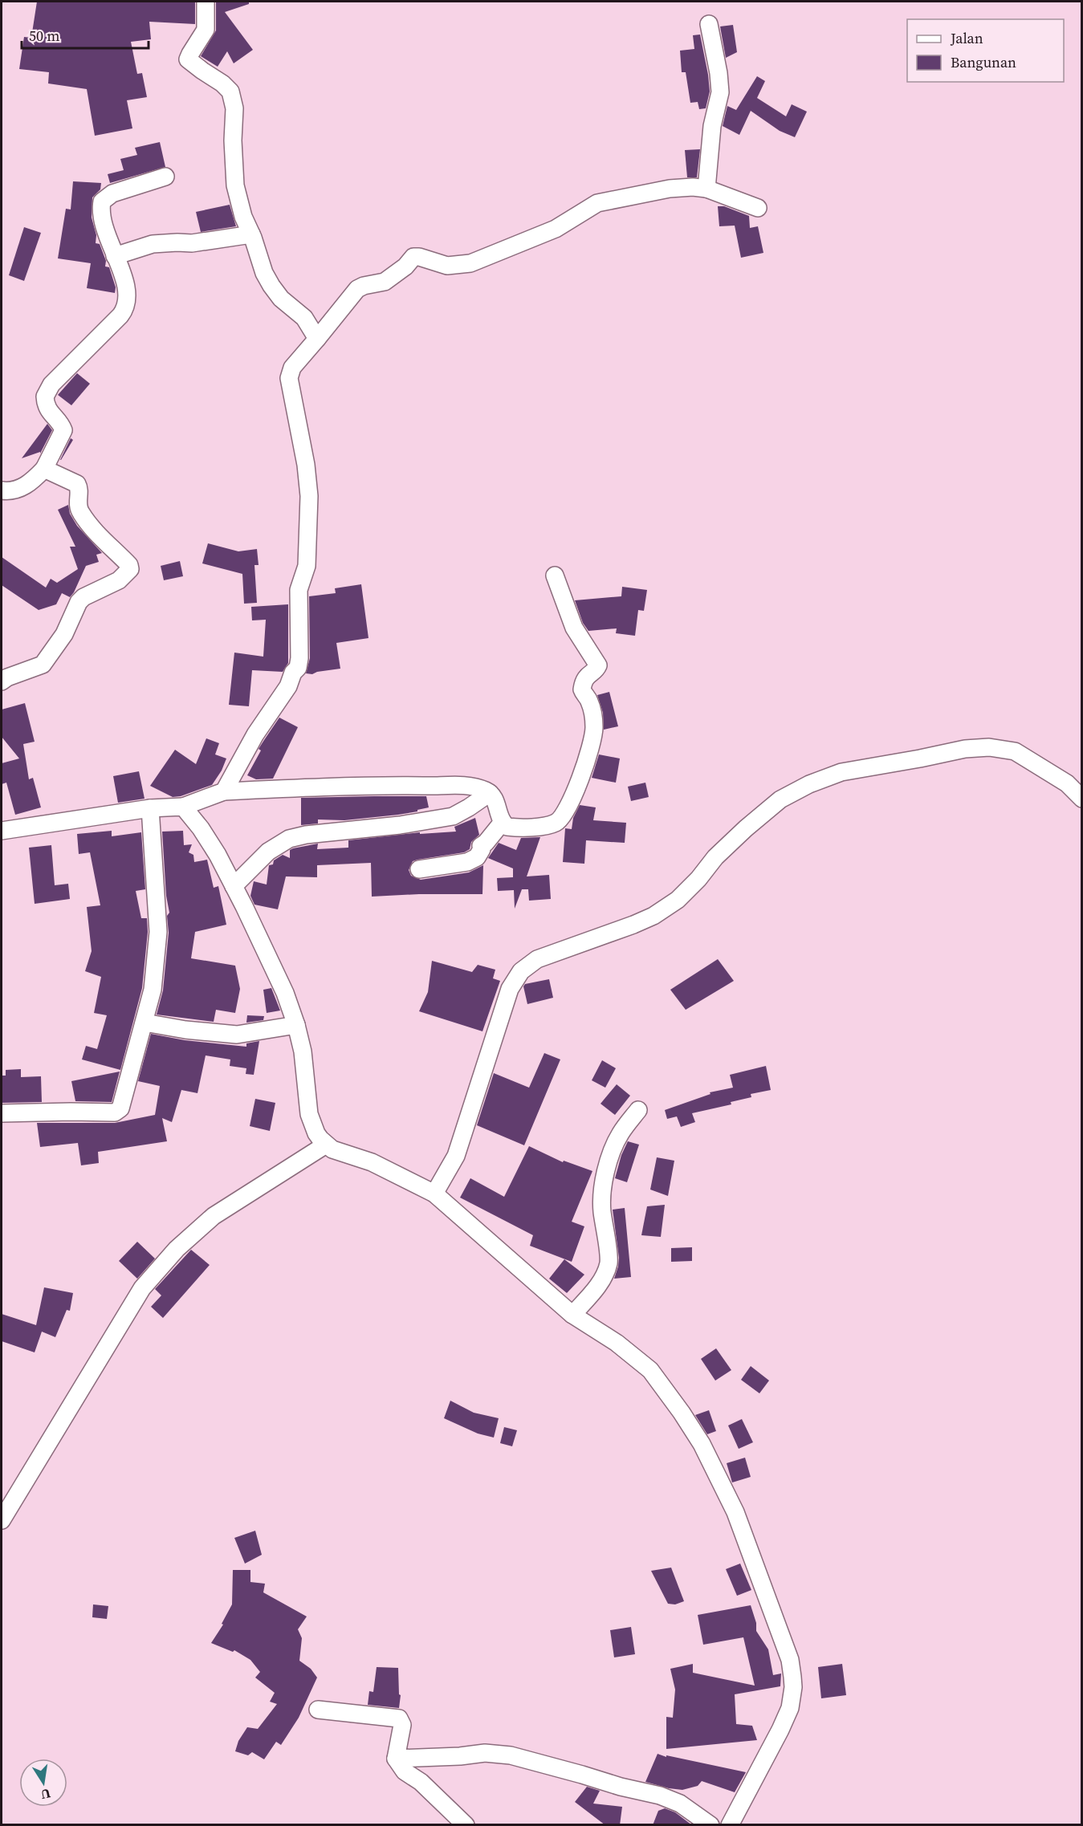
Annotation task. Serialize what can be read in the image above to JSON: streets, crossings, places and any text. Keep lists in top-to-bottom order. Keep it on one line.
{"legend":["Jalan","Bangunan"],"scale_bar":"50 m","north":"bottom"}
